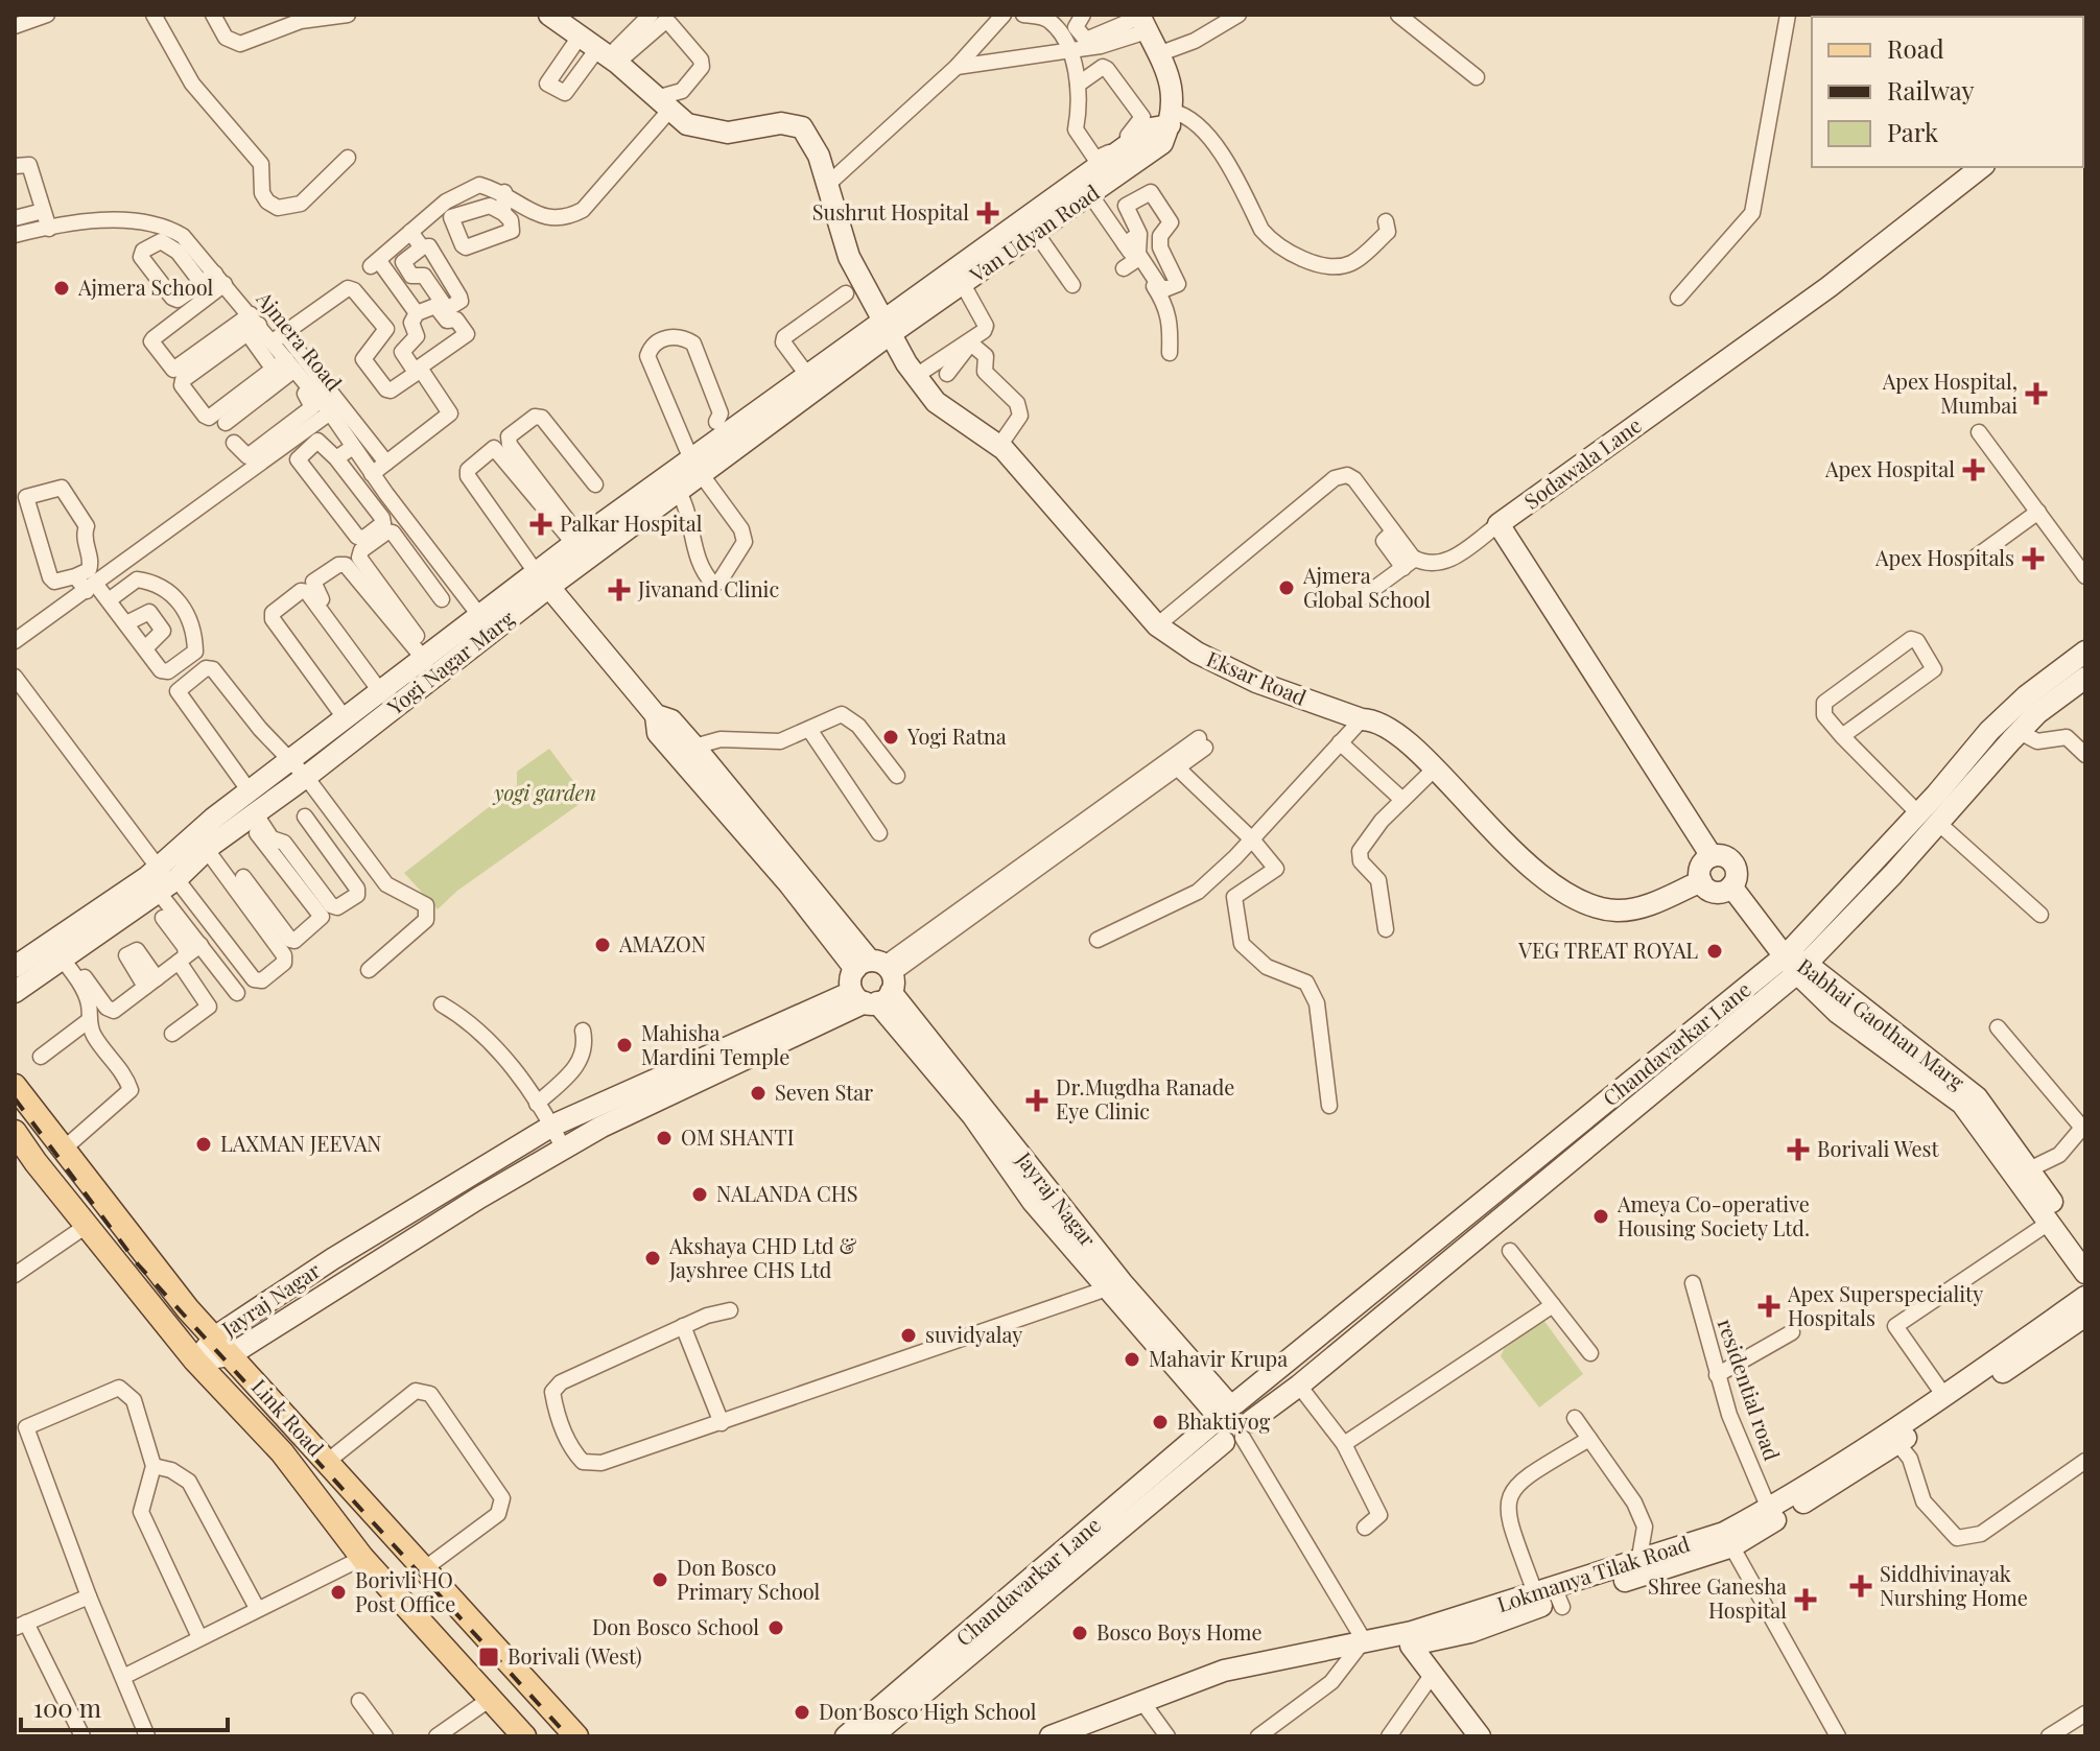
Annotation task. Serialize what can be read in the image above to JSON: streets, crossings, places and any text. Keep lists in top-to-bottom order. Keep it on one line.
{"streets":{"main road":["Link Road"],"street":["Van Udyan Road","Ajmera Road","Sodawala Lane","Yogi Nagar Marg","Eksar Road","Babhai Gaothan Marg","Chandavarkar Lane","Jayraj Nagar","residential road","Lokmanya Tilak Road"]},"crossings":[["Van Udyan Road","Yogi Nagar Marg"],["Van Udyan Road","Eksar Road"],["Ajmera Road","Yogi Nagar Marg"],["Yogi Nagar Marg","Eksar Road"],["Babhai Gaothan Marg","Chandavarkar Lane"],["Chandavarkar Lane","Jayraj Nagar"],["Jayraj Nagar","Link Road"],["residential road","Lokmanya Tilak Road"]],"parks":["yogi garden"],"places":{"health":["Sushrut Hospital","Apex Hospital, Mumbai","Apex Hospital","Palkar Hospital","Apex Hospitals","Jivanand Clinic","Dr.Mugdha Ranade Eye Clinic","Borivali West","Apex Superspeciality Hospitals","Siddhivinayak Nurshing Home","Shree Ganesha Hospital"],"other":["Ajmera School","Ajmera Global School","Yogi Ratna","AMAZON","VEG TREAT ROYAL","Mahisha Mardini Temple","Seven Star","OM SHANTI","LAXMAN JEEVAN","NALANDA CHS","Ameya Co-operative Housing Society Ltd.","Akshaya CHD Ltd & Jayshree CHS Ltd","suvidyalay","Mahavir Krupa","Bhaktiyog","Don Bosco Primary School","Borivli HO Post Office","Don Bosco School","Bosco Boys Home","Don Bosco High School"],"transit":["Borivali (West)"]},"legend":["Road","Railway","Park"],"scale_bar":"100 m"}
